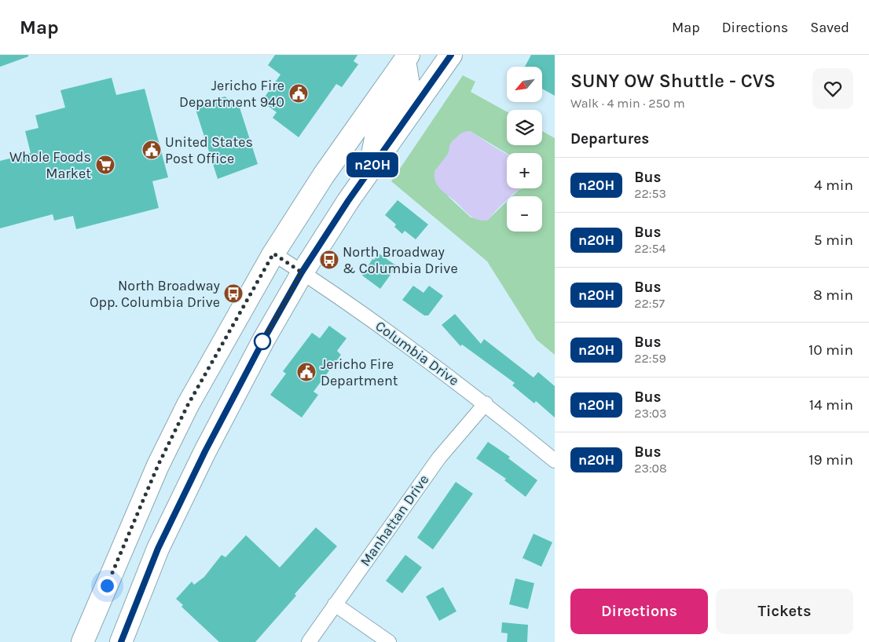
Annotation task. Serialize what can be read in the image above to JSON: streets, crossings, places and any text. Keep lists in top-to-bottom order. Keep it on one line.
{"streets":{"street":["Columbia Drive","Manhattan Drive"]},"crossings":[["Columbia Drive","Manhattan Drive"]],"places":{"public building":["Jericho Fire Department 940","United States Post Office","Jericho Fire Department"],"supermarket":["Whole Foods Market"],"bus stop":["North Broadway & Columbia Drive","North Broadway Opp. Columbia Drive"]},"lines":["bus line n20H"],"north":"bottom left","page":{"header":"Map","nav":["Map","Directions","Saved"],"on_map":"n20H","heading":[["SUNY OW Shuttle - CVS","Walk · 4 min · 250 m"],"Departures"],"map_buttons":["+","−"],"list":[{"mark":"n20H","name":"Bus","note":"22:53","value":"4 min"},{"mark":"n20H","name":"Bus","note":"22:54","value":"5 min"},{"mark":"n20H","name":"Bus","note":"22:57","value":"8 min"},{"mark":"n20H","name":"Bus","note":"22:59","value":"10 min"},{"mark":"n20H","name":"Bus","note":"23:03","value":"14 min"},{"mark":"n20H","name":"Bus","note":"23:08","value":"19 min"}],"buttons":["Directions","Tickets"]}}
